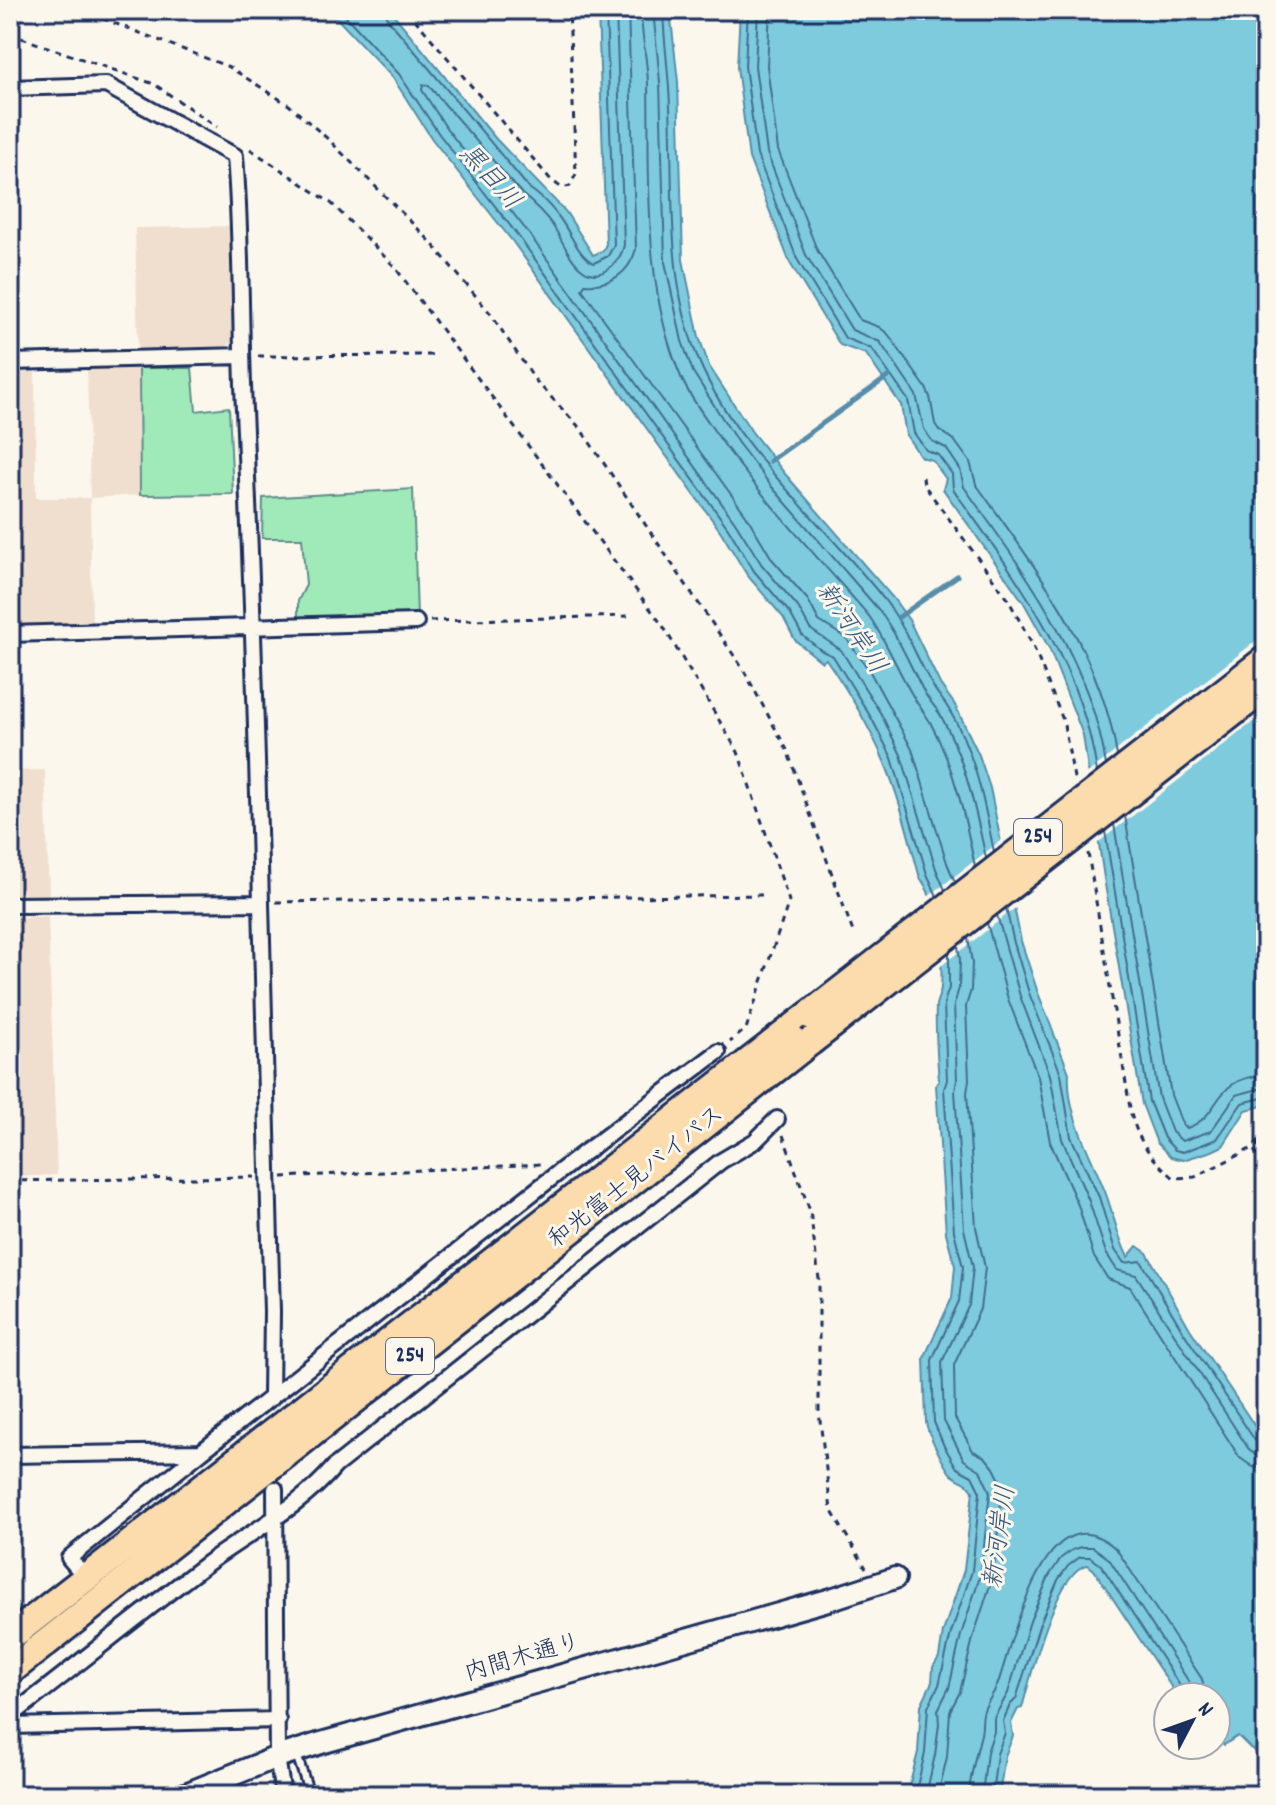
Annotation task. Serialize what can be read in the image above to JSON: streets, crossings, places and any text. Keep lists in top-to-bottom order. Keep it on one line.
{"streets":{"highway":["254","和光富士見バイパス"],"street":["内間木通り"]},"water":["黒目川","新河岸川"],"north":"top right"}
